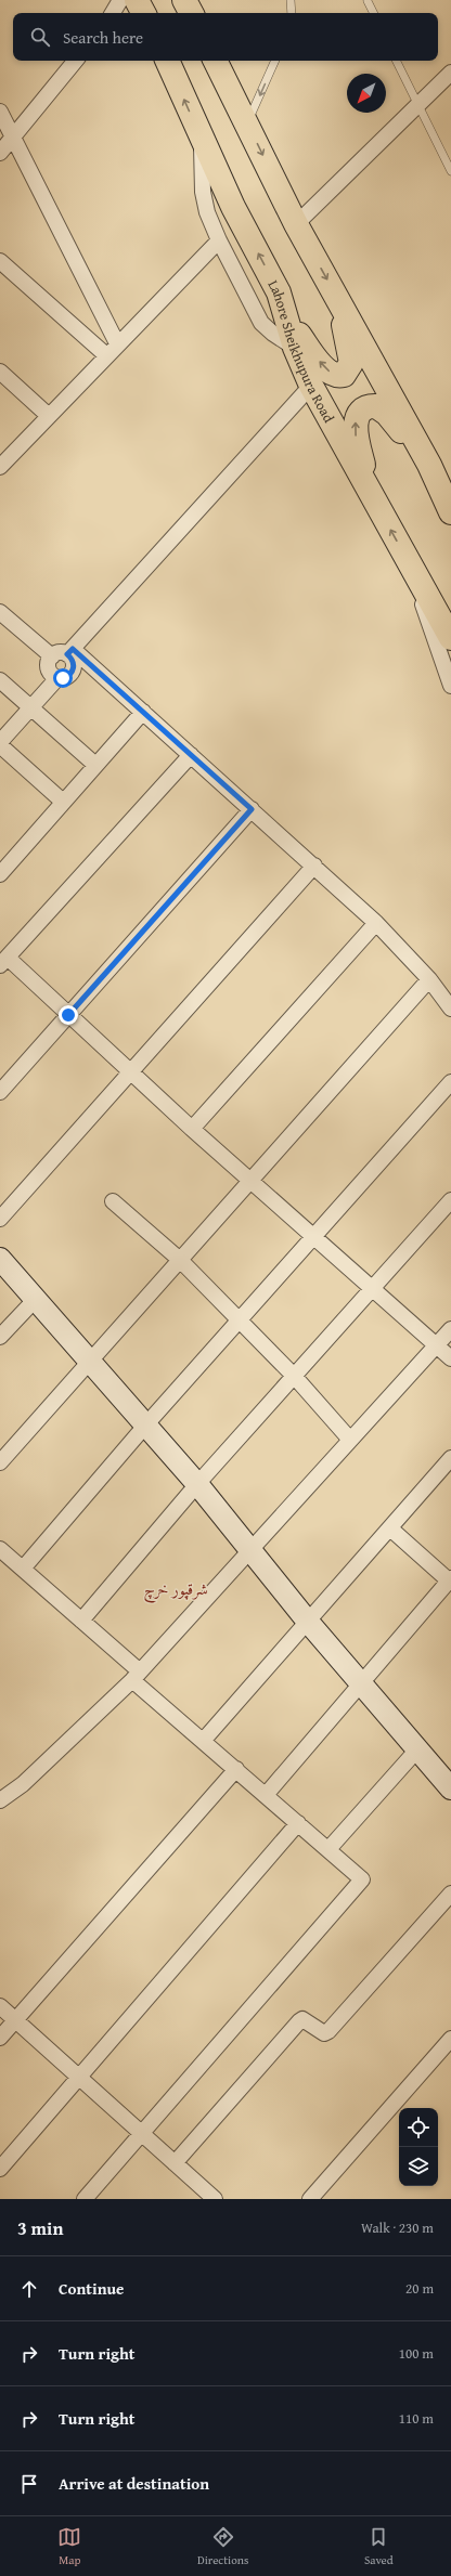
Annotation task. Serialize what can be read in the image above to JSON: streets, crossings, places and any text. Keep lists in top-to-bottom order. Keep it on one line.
{"streets":{"highway":["Lahore Sheikhupura Road"]},"districts":["شرقپور خرچ"],"north":"bottom left","page":{"search":"Search here","heading":["3 min","Walk · 230 m"],"list":[["Continue","20 m"],["Turn right","100 m"],["Turn right","110 m"],"Arrive at destination"],"nav":["Map","Directions","Saved"]}}
